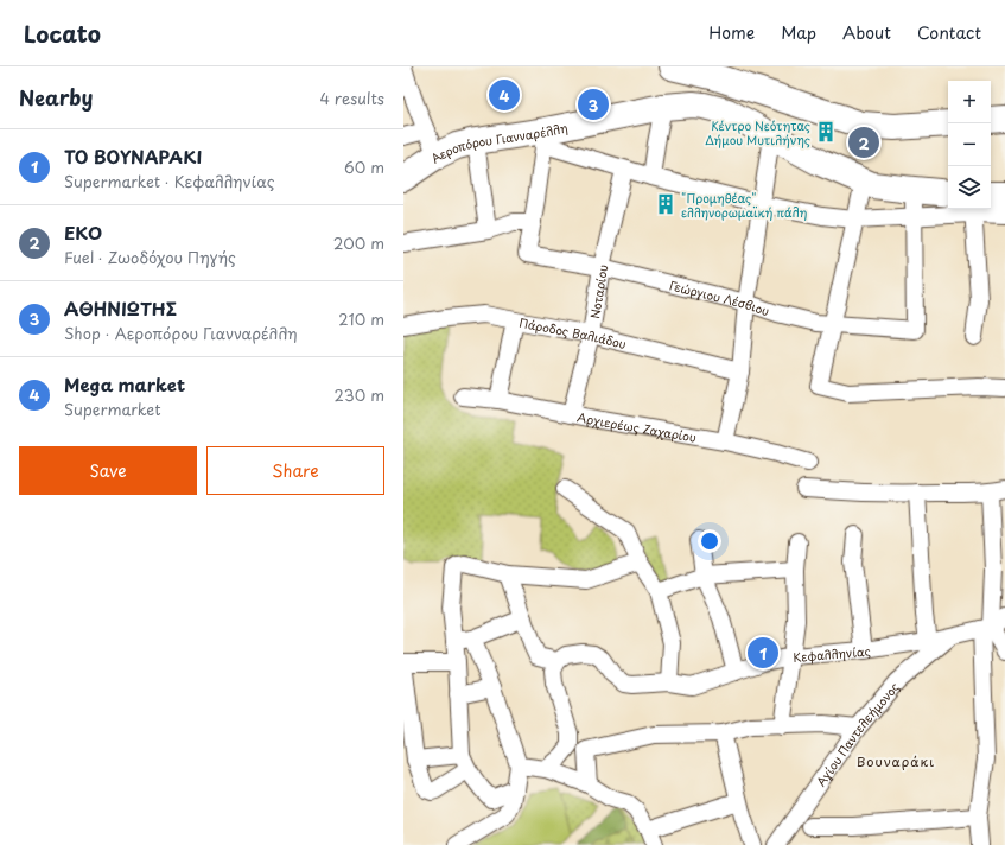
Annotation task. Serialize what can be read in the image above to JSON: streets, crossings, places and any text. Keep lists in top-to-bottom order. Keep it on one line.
{"streets":{"main road":["Αεροπόρου Γιανναρέλλη"],"street":["Νοταρίου","Γεώργιου Λέσβιου","Πάροδος Βαλιάδου","Αρχιερέως Ζαχαρίου","Κεφαλληνίας","Αγίου Παντελεήμονος"]},"crossings":[["Νοταρίου","Γεώργιου Λέσβιου"],["Νοταρίου","Πάροδος Βαλιάδου"],["Νοταρίου","Αρχιερέως Ζαχαρίου"],["Κεφαλληνίας","Αγίου Παντελεήμονος"]],"districts":["Βουναράκι"],"places":{"building":["Κέντρο Νεότητας Δήμου Μυτιλήνης","\"Προμηθέας\" ελληνορωμαϊκή πάλη"]},"page":{"header":"Locato","nav":["Home","Map","About","Contact"],"heading":["Nearby","4 results"],"pins":["4","3","2","1"],"map_buttons":["+","−"],"list":[{"mark":"1","name":"ΤΟ ΒΟΥΝΑΡΑΚΙ","note":"Supermarket · Κεφαλληνίας","value":"60 m"},{"mark":"2","name":"EKO","note":"Fuel · Ζωοδόχου Πηγής","value":"200 m"},{"mark":"3","name":"ΑΘΗΝΙΩΤΗΣ","note":"Shop · Αεροπόρου Γιανναρέλλη","value":"210 m"},{"mark":"4","name":"Mega market","note":"Supermarket","value":"230 m"}],"buttons":["Save","Share"]}}
